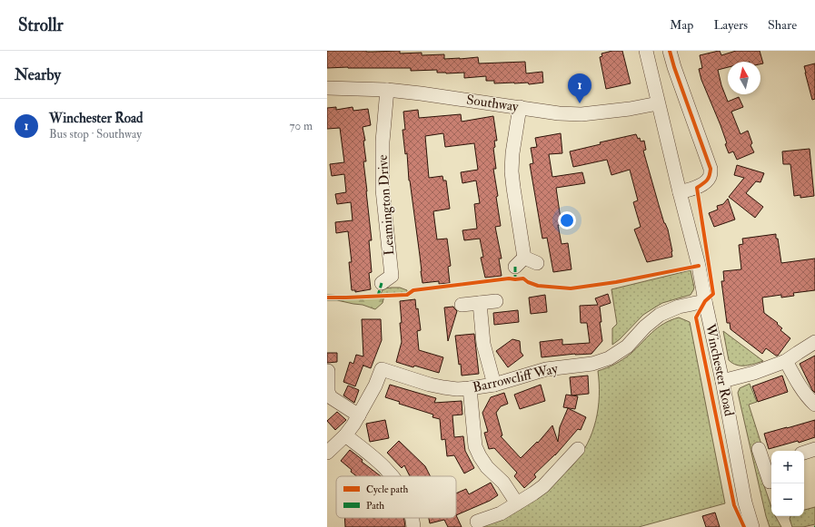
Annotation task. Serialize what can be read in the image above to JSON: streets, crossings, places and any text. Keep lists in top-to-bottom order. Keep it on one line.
{"streets":{"street":["Southway","Leamington Drive","Winchester Road","Barrowcliff Way"]},"crossings":[["Southway","Leamington Drive"],["Southway","Winchester Road"],["Winchester Road","Barrowcliff Way"]],"legend":["Cycle path","Path"],"north":"top","page":{"header":"Strollr","nav":["Map","Layers","Share"],"heading":"Nearby","pins":"1","list":[{"mark":"1","name":"Winchester Road","note":"Bus stop · Southway","value":"70 m"}],"map_buttons":["+","−"]}}
